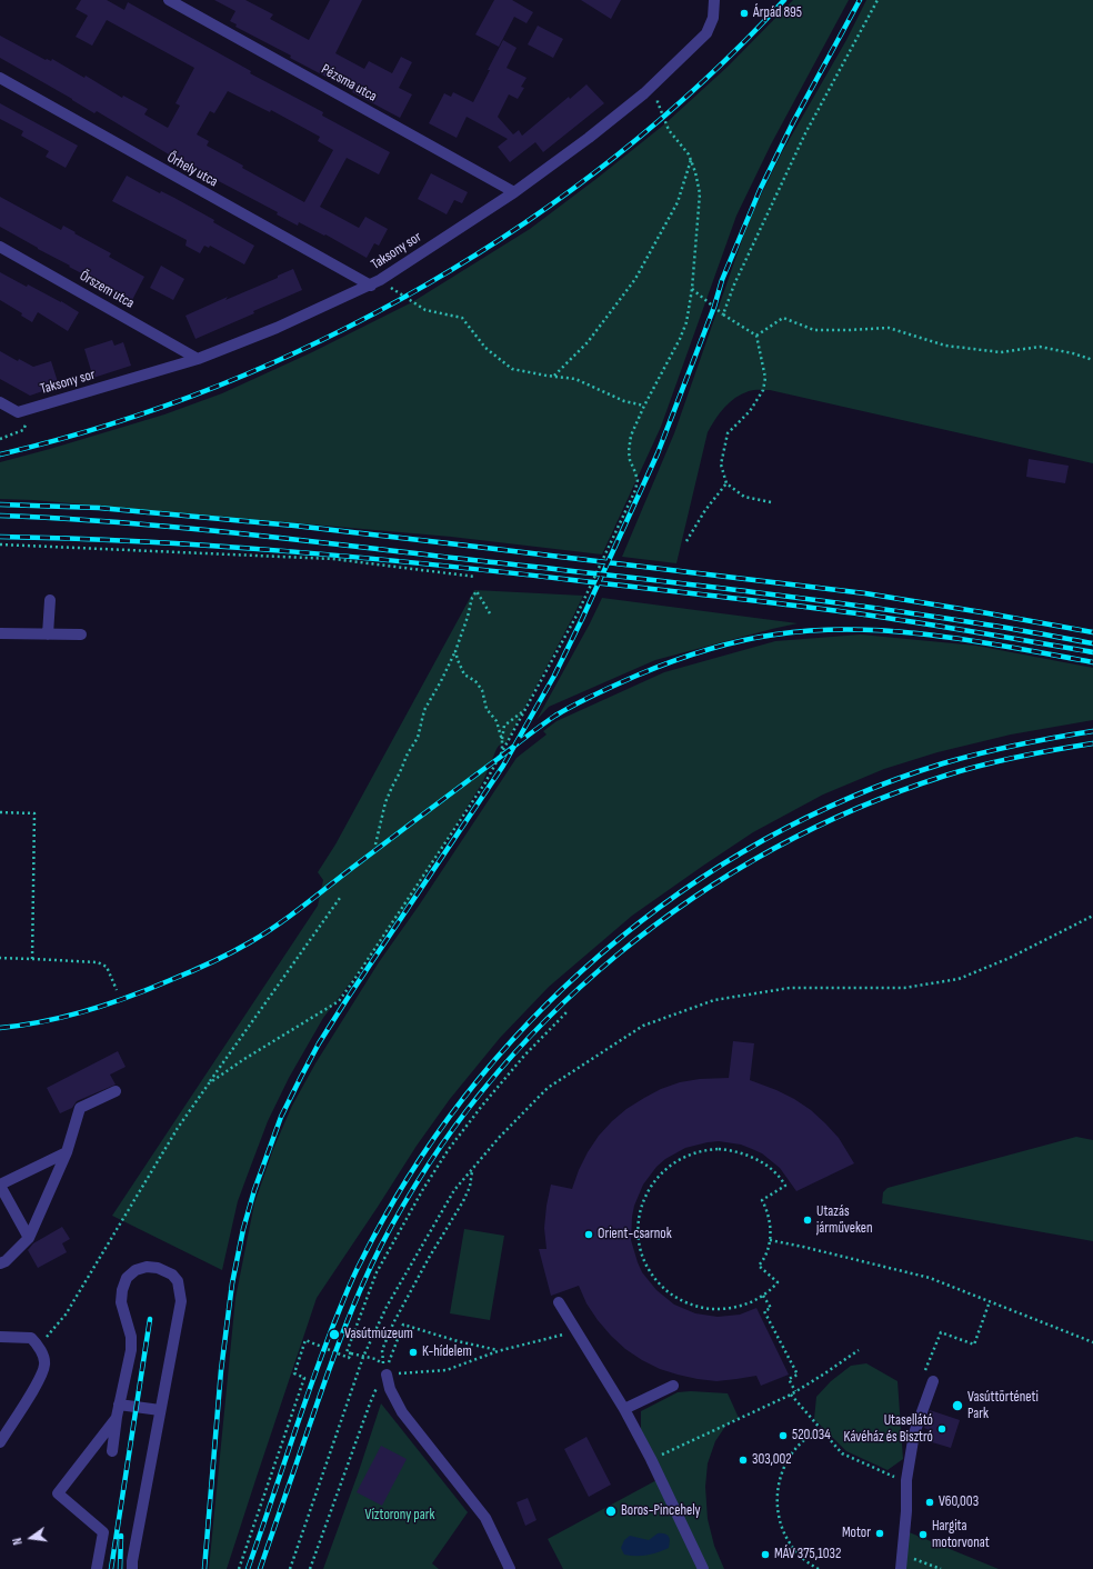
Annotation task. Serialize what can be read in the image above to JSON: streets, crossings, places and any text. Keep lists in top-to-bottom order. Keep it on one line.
{"streets":{"street":["Pézsma utca","Őrhely utca","Taksony sor","Őrszem utca"]},"crossings":[["Pézsma utca","Taksony sor"],["Őrhely utca","Taksony sor"],["Taksony sor","Őrszem utca"]],"parks":["Víztorony park"],"places":["Árpád 895","Utazás járműveken","Orient-csarnok","Vasútmúzeum","K-hídelem","Vasúttörténeti Park","Utasellátó Kávéház és Bisztró","520.034","303,002","V60,003","Boros-Pincehely","Motor","Hargita motorvonat","MÁV 375,1032"],"north":"left"}
